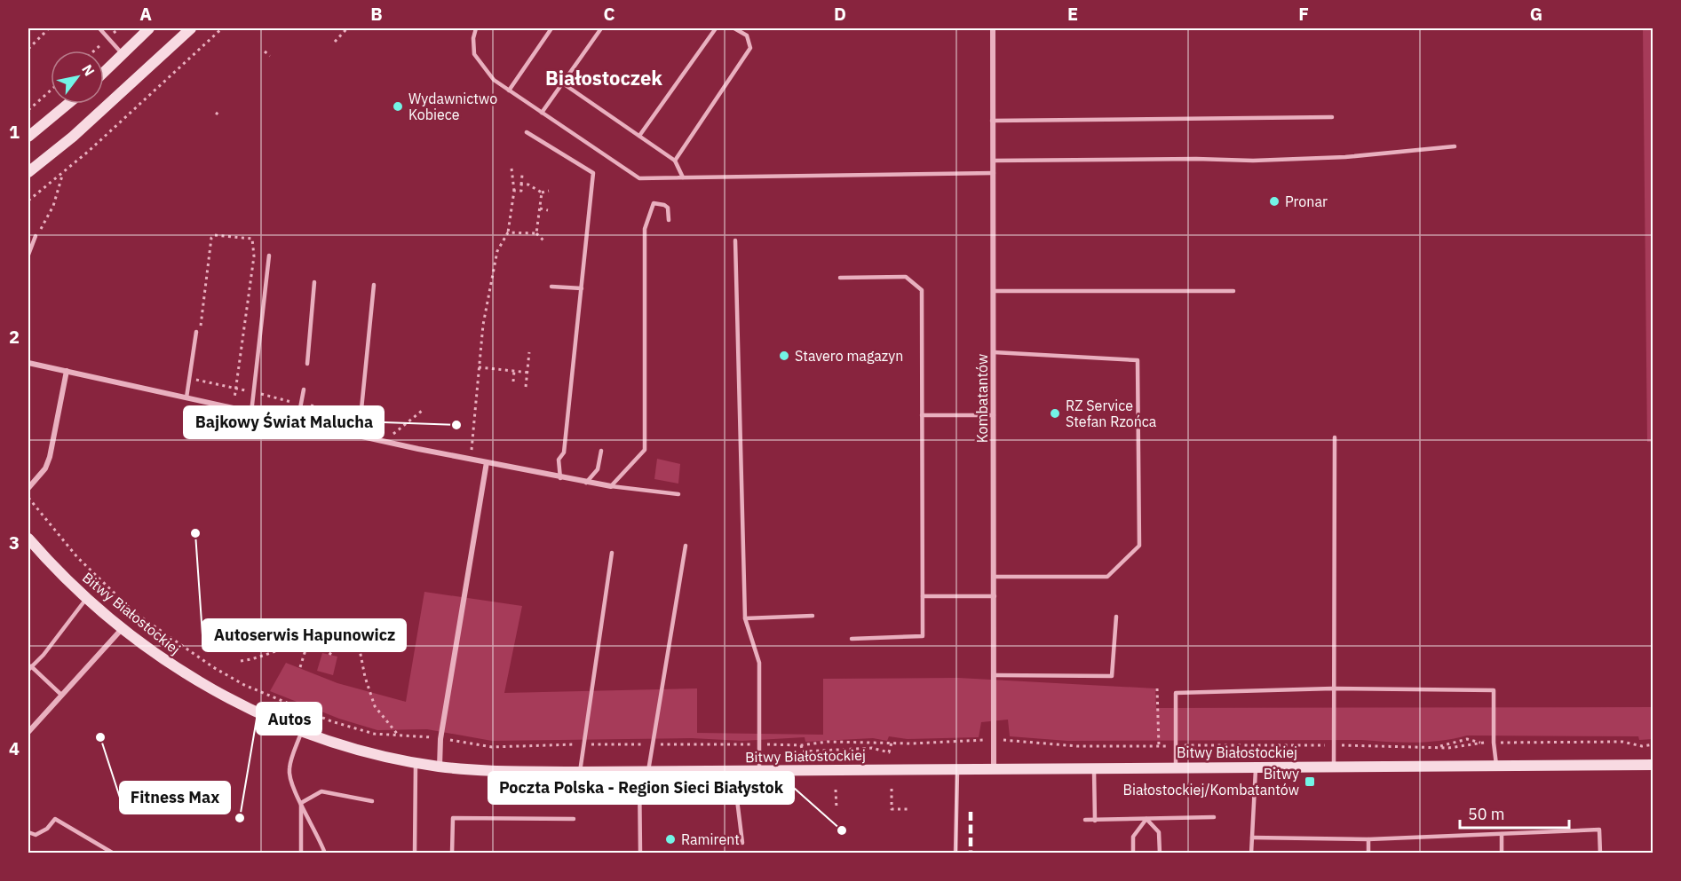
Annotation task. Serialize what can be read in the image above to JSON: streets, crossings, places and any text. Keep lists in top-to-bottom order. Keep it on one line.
{"streets":{"street":["Kombatantów","Bitwy Białostockiej"]},"crossings":[["Kombatantów","Bitwy Białostockiej"]],"districts":["Białostoczek"],"places":{"other":["Wydawnictwo Kobiece","Pronar","Stavero magazyn","RZ Service Stefan Rzońca","Bajkowy Świat Malucha","Autoserwis Hapunowicz","Fitness Max","Autos","Poczta Polska - Region Sieci Białystok","Ramirent"],"transit":["Bitwy Białostockiej/Kombatantów"]},"scale_bar":"50 m","north":"top right","grid":{"columns":["A","B","C","D","E","F","G"],"rows":["1","2","3","4"]}}
